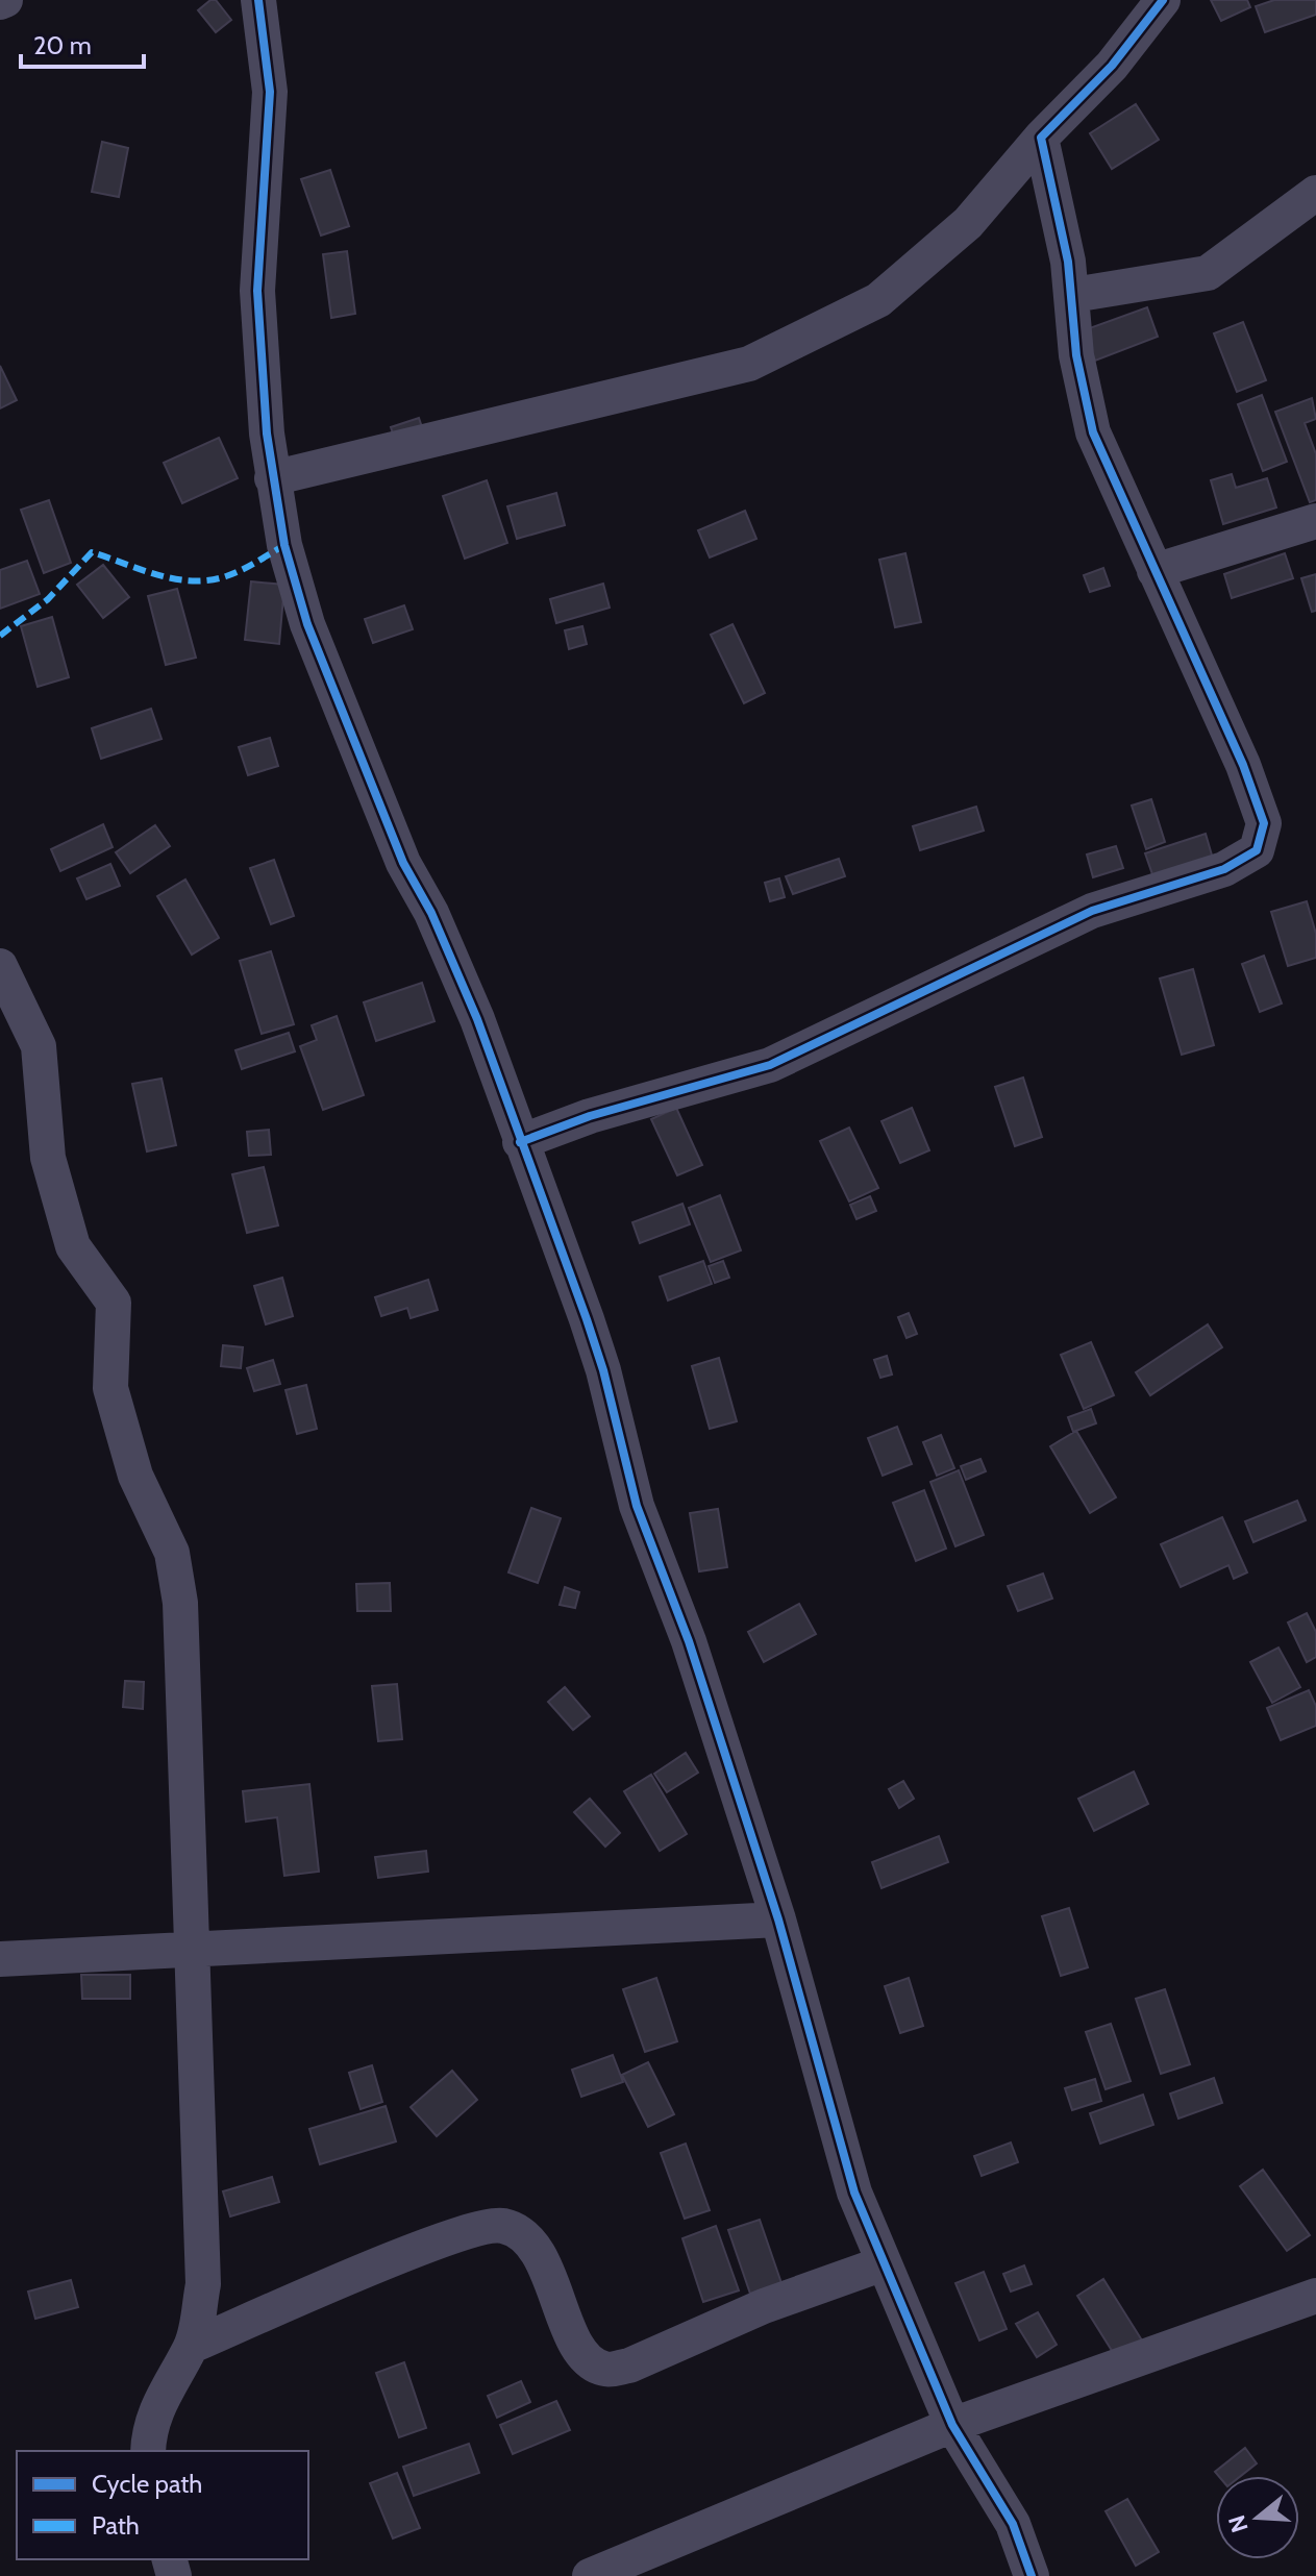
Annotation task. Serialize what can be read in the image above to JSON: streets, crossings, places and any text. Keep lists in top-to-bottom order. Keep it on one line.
{"legend":["Cycle path","Path"],"scale_bar":"20 m","north":"left"}
